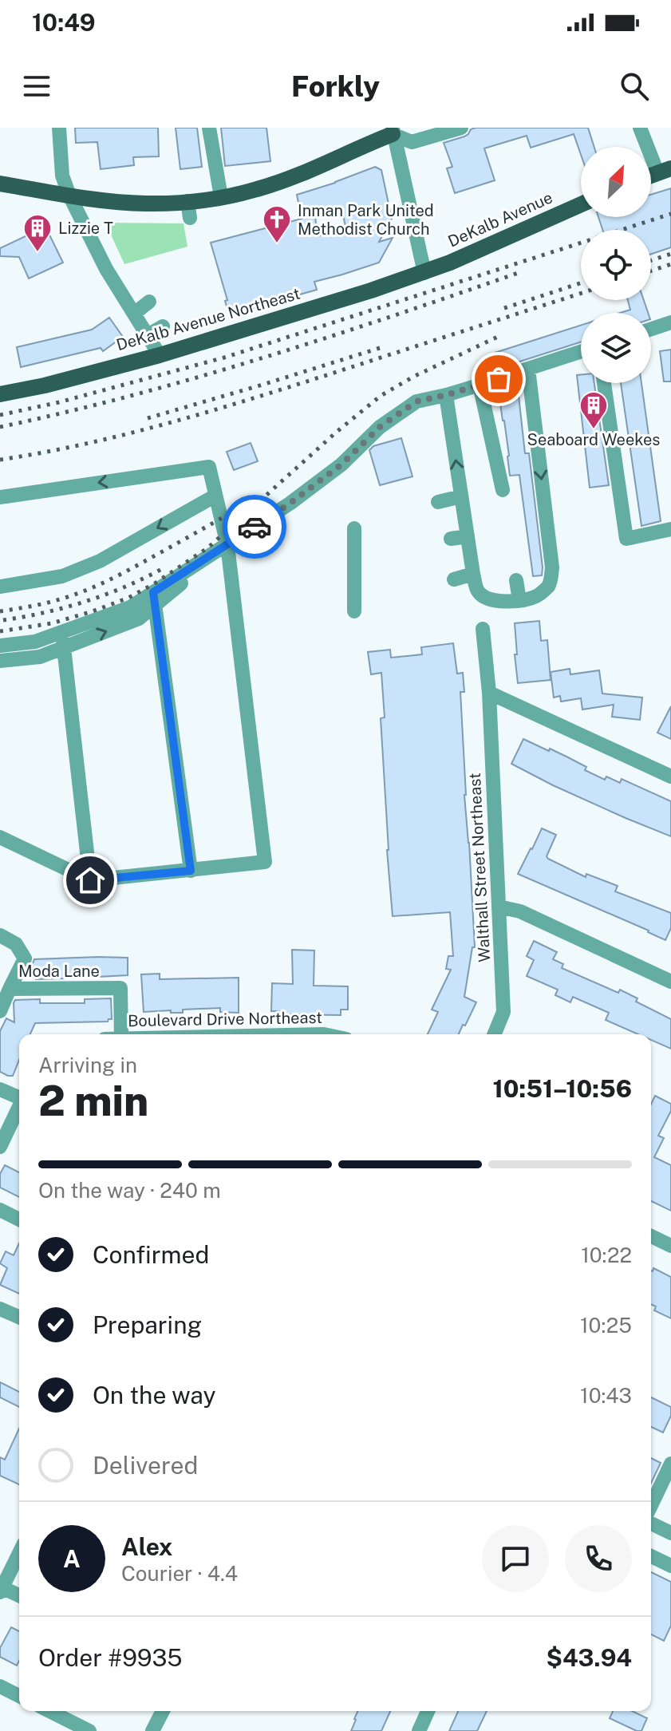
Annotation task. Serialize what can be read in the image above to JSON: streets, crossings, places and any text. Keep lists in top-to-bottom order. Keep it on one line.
{"streets":{"main road":["DeKalb Avenue","DeKalb Avenue Northeast"],"street":["Walthall Street Northeast","Moda Lane"]},"crossings":[["DeKalb Avenue","DeKalb Avenue Northeast"]],"places":{"church":["Inman Park United Methodist Church"],"building":["Lizzie T","Seaboard Weekes"]},"north":"top right","page":{"status":"10:49","header":"Forkly","heading":["2 min","Arriving in","10:51–10:56"],"panel":["Alex","Courier · 4.4","Order #9935","$43.94"],"bar":"On the way · 240 m","list":[["Confirmed","10:22"],["Preparing","10:25"],["On the way","10:43"],"Delivered"],"round":"A"}}
